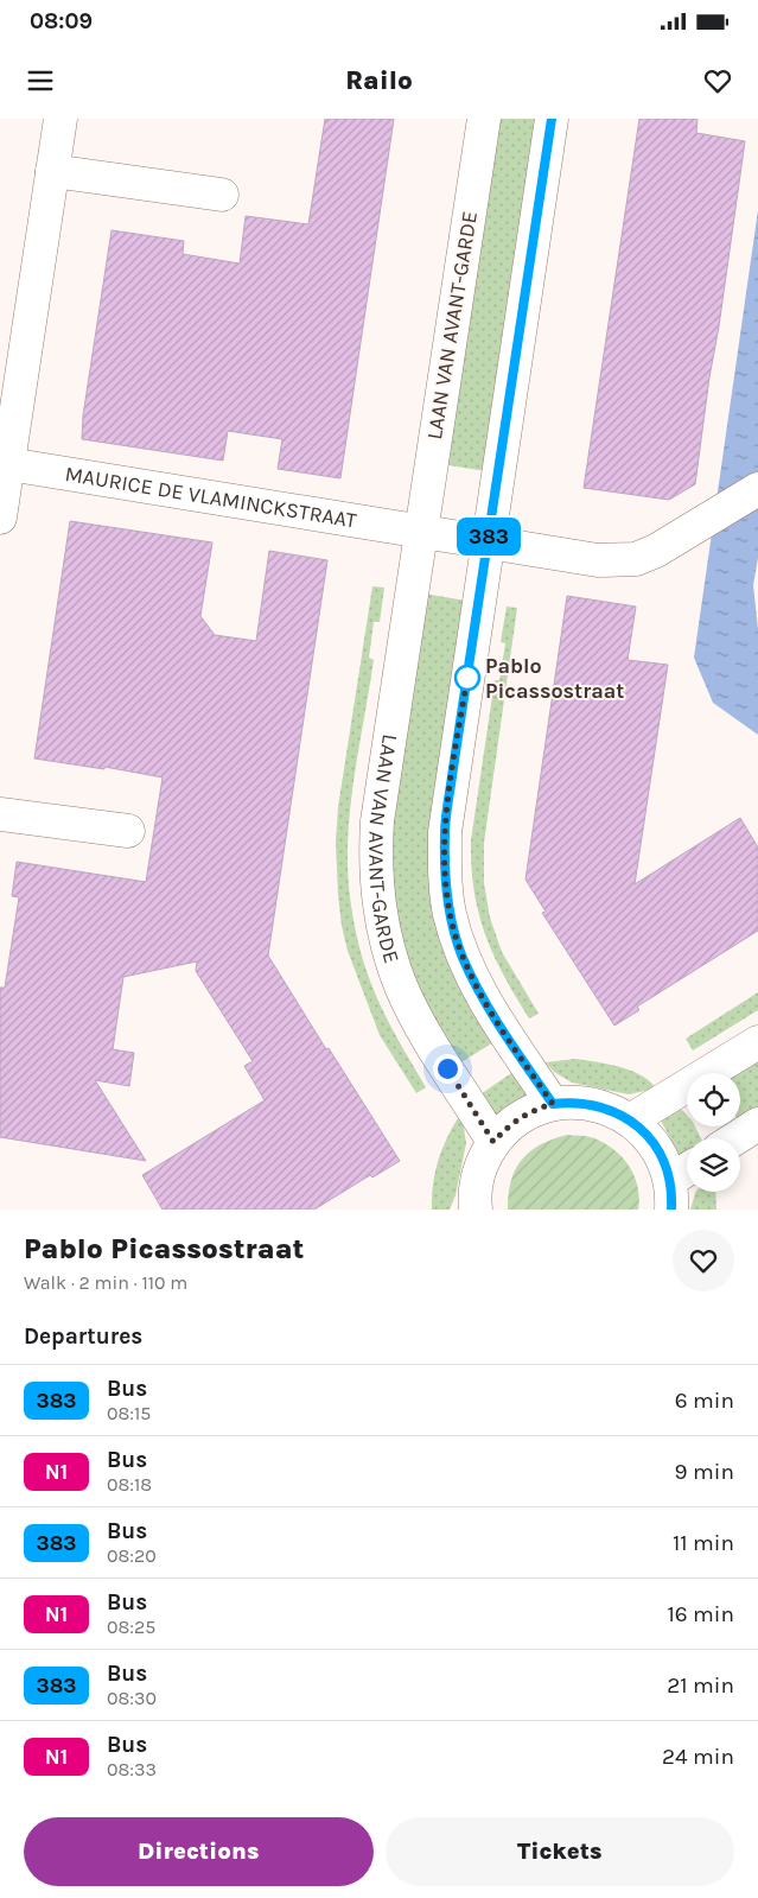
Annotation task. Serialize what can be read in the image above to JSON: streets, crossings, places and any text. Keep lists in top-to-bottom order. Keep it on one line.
{"streets":{"street":["LAAN VAN AVANT-GARDE","MAURICE DE VLAMINCKSTRAAT"]},"crossings":[["LAAN VAN AVANT-GARDE","MAURICE DE VLAMINCKSTRAAT"]],"places":["Pablo Picassostraat"],"lines":["bus line 383"],"page":{"status":"08:09","header":"Railo","on_map":"383","heading":[["Pablo Picassostraat","Walk · 2 min · 110 m"],"Departures"],"list":[{"mark":"383","name":"Bus","note":"08:15","value":"6 min"},{"mark":"N1","name":"Bus","note":"08:18","value":"9 min"},{"mark":"383","name":"Bus","note":"08:20","value":"11 min"},{"mark":"N1","name":"Bus","note":"08:25","value":"16 min"},{"mark":"383","name":"Bus","note":"08:30","value":"21 min"},{"mark":"N1","name":"Bus","note":"08:33","value":"24 min"}],"buttons":["Directions","Tickets"]}}
